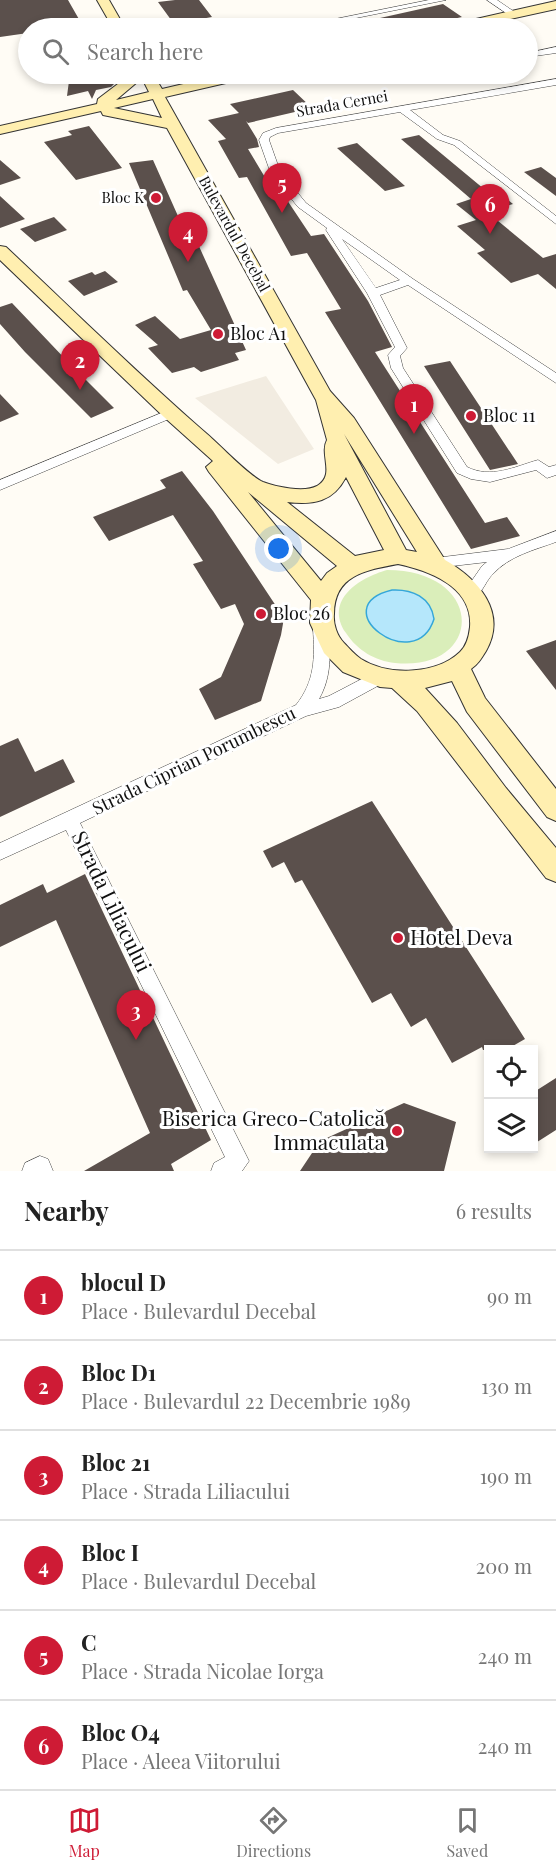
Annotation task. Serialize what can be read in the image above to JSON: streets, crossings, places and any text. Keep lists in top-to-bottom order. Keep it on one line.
{"streets":{"main road":["Bulevardul Decebal"],"street":["Strada Cernei","Strada Ciprian Porumbescu","Strada Liliacului"]},"crossings":[["Bulevardul Decebal","Strada Ciprian Porumbescu"],["Strada Ciprian Porumbescu","Strada Liliacului"]],"places":["Bloc K","Bloc A1","Bloc 11","Bloc 26","Hotel Deva","Biserica Greco-Catolică Immaculata"],"page":{"search":"Search here","pins":["5","6","4","2","1","3"],"heading":["Nearby","6 results"],"list":[{"mark":"1","name":"blocul D","note":"Place · Bulevardul Decebal","value":"90 m"},{"mark":"2","name":"Bloc D1","note":"Place · Bulevardul 22 Decembrie 1989","value":"130 m"},{"mark":"3","name":"Bloc 21","note":"Place · Strada Liliacului","value":"190 m"},{"mark":"4","name":"Bloc I","note":"Place · Bulevardul Decebal","value":"200 m"},{"mark":"5","name":"C","note":"Place · Strada Nicolae Iorga","value":"240 m"},{"mark":"6","name":"Bloc O4","note":"Place · Aleea Viitorului","value":"240 m"}],"nav":["Map","Directions","Saved"]}}
